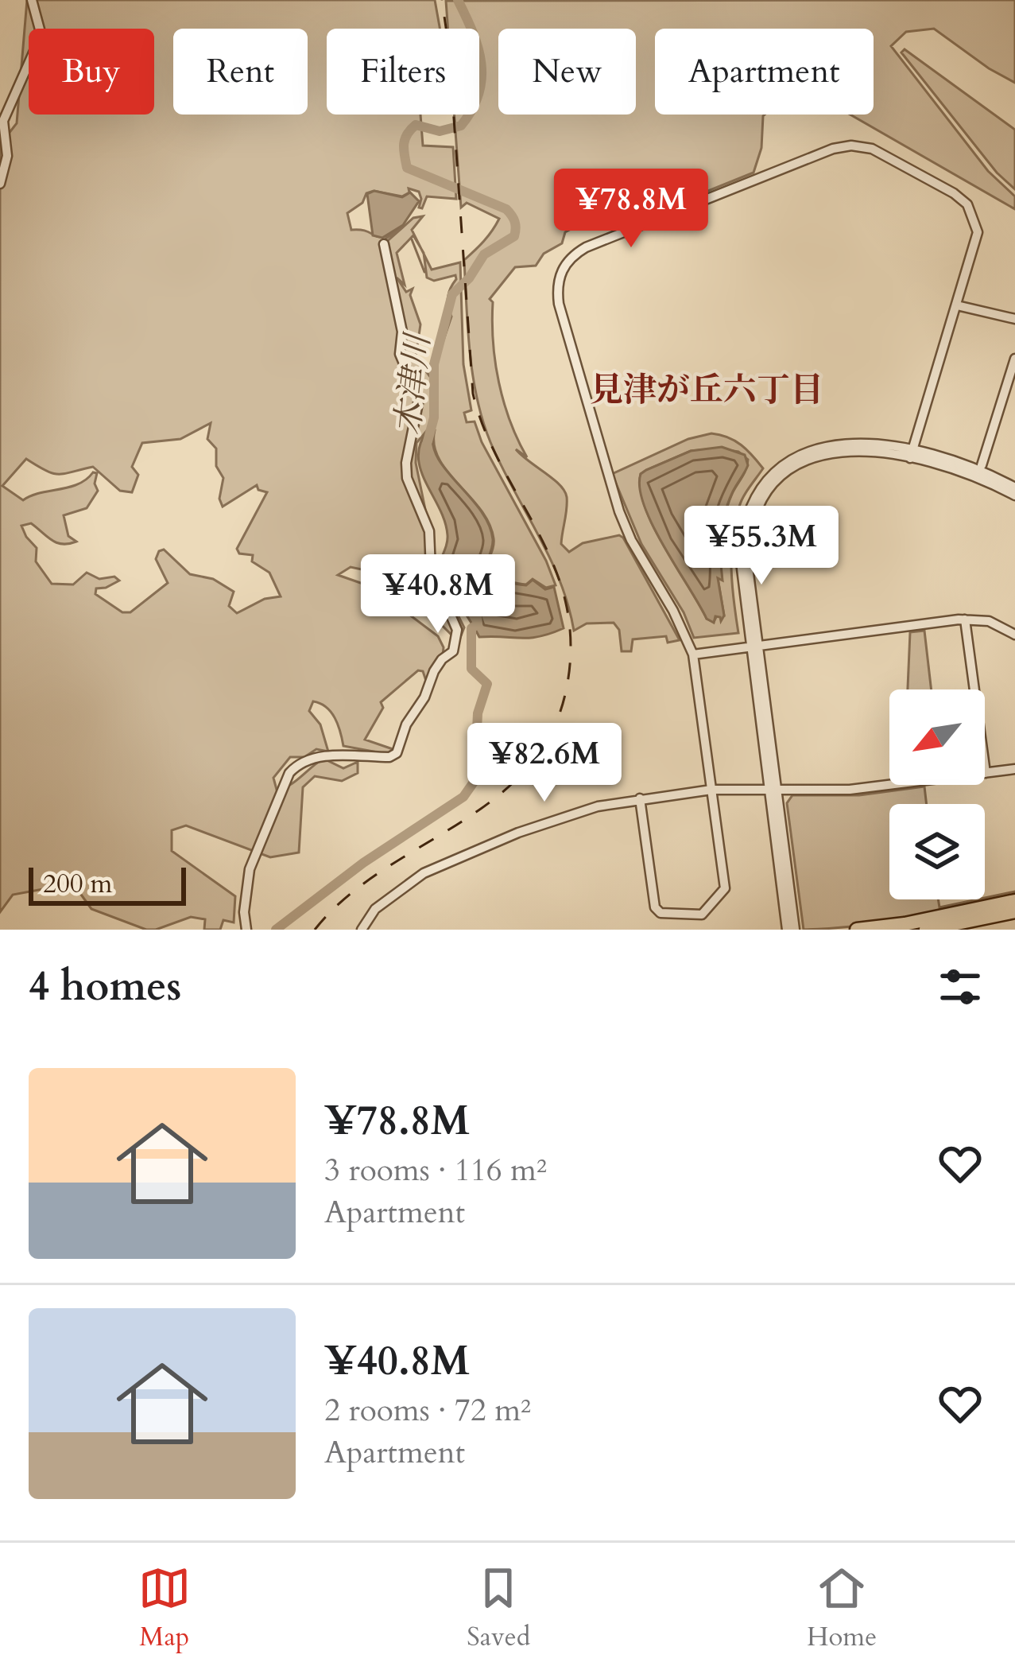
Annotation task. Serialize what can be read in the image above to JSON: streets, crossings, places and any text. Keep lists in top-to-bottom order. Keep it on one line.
{"districts":["見津が丘六丁目"],"water":["木津川"],"scale_bar":"200 m","north":"bottom left","page":{"chip":["Buy","Rent","Filters","New","Apartment"],"price":["¥78.8M","¥55.3M","¥40.8M","¥82.6M"],"scale":"200 m","heading":"4 homes","list":[{"name":"¥78.8M","note":"3 rooms · 116 m² · Apartment"},{"name":"¥40.8M","note":"2 rooms · 72 m² · Apartment"}],"tabs":["Map","Saved","Home"]}}
